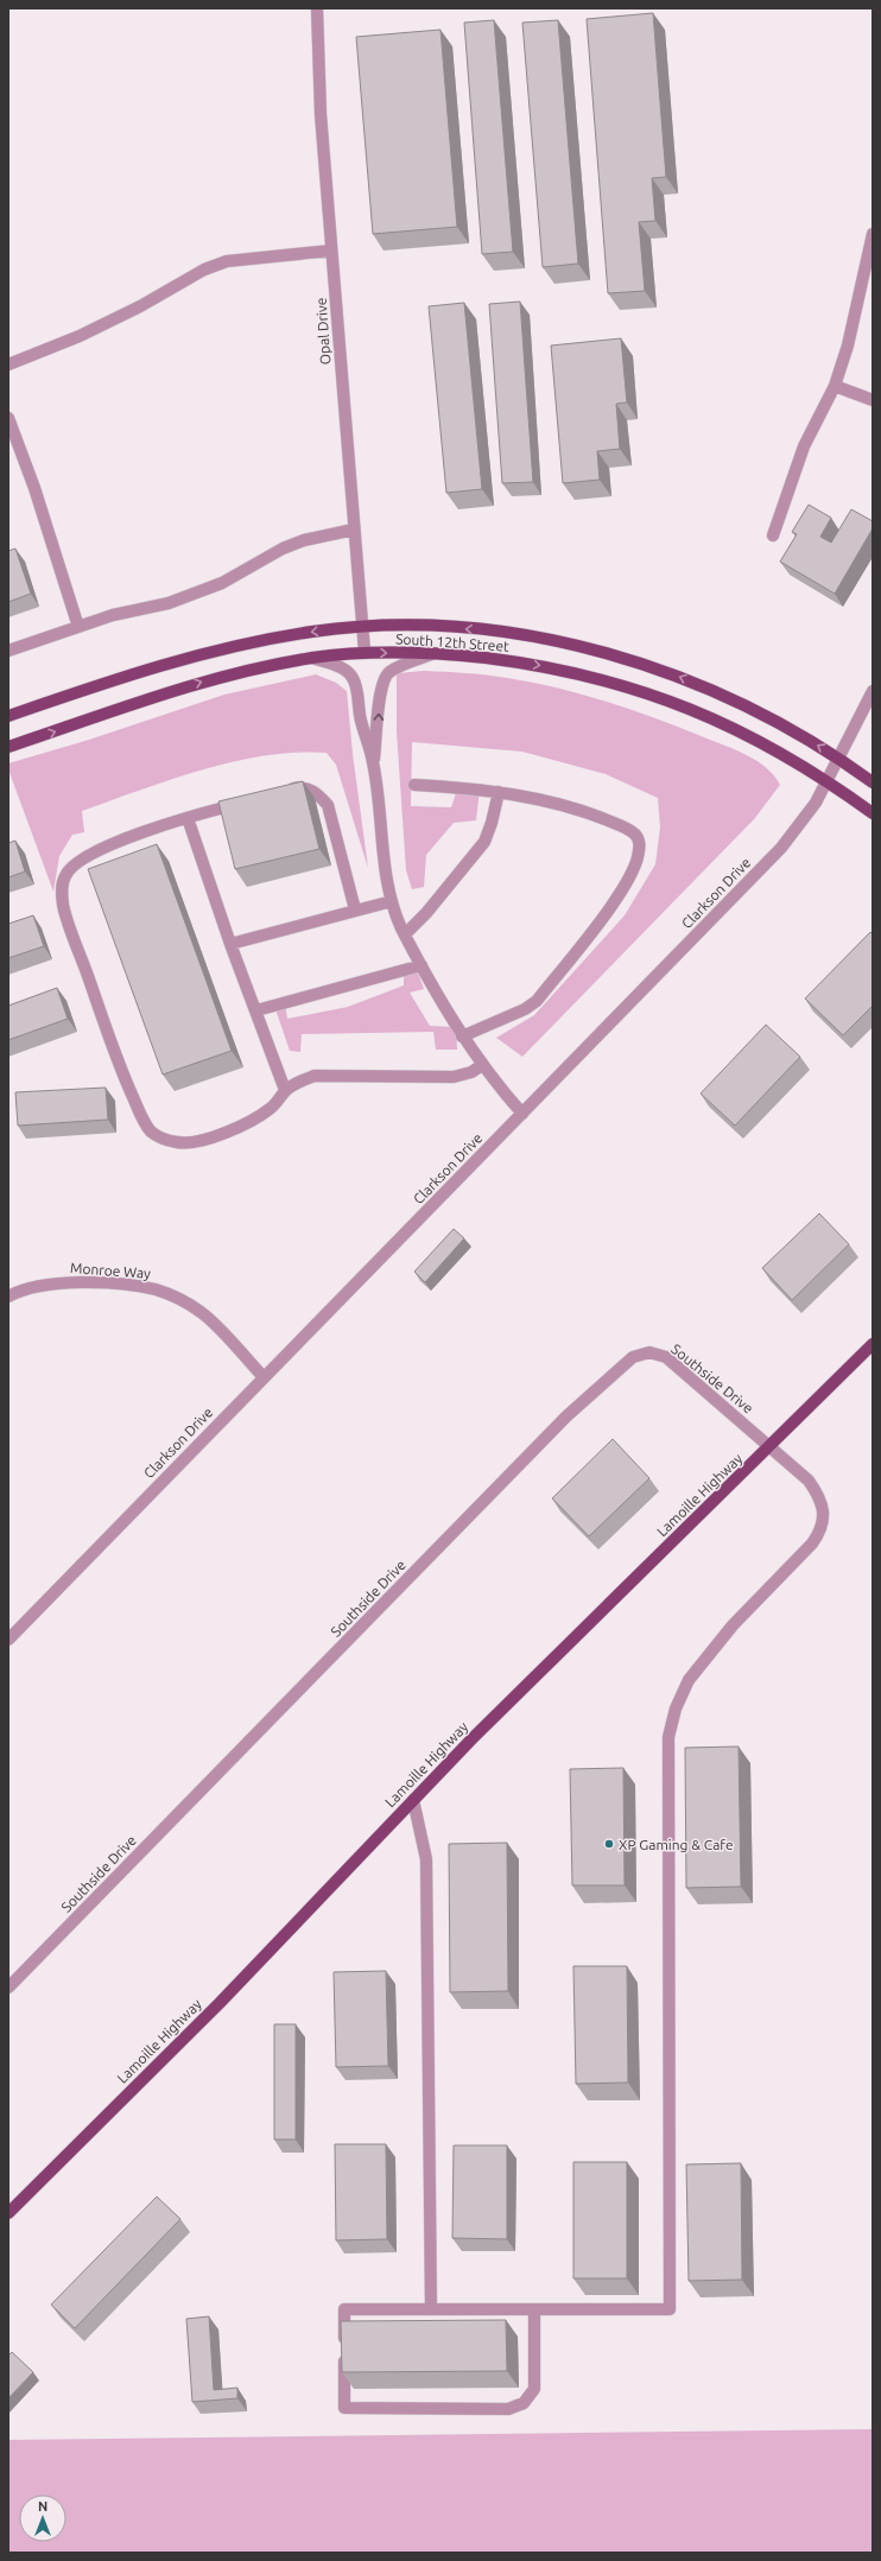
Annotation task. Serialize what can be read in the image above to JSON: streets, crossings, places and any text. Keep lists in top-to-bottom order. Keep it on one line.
{"streets":{"main road":["South 12th Street","Lamoille Highway"],"street":["Opal Drive","Clarkson Drive","Monroe Way","Southside Drive"]},"crossings":[["Opal Drive","South 12th Street"],["South 12th Street","Clarkson Drive"],["Clarkson Drive","Monroe Way"],["Southside Drive","Lamoille Highway"]],"places":["XP Gaming & Cafe"],"north":"top"}
